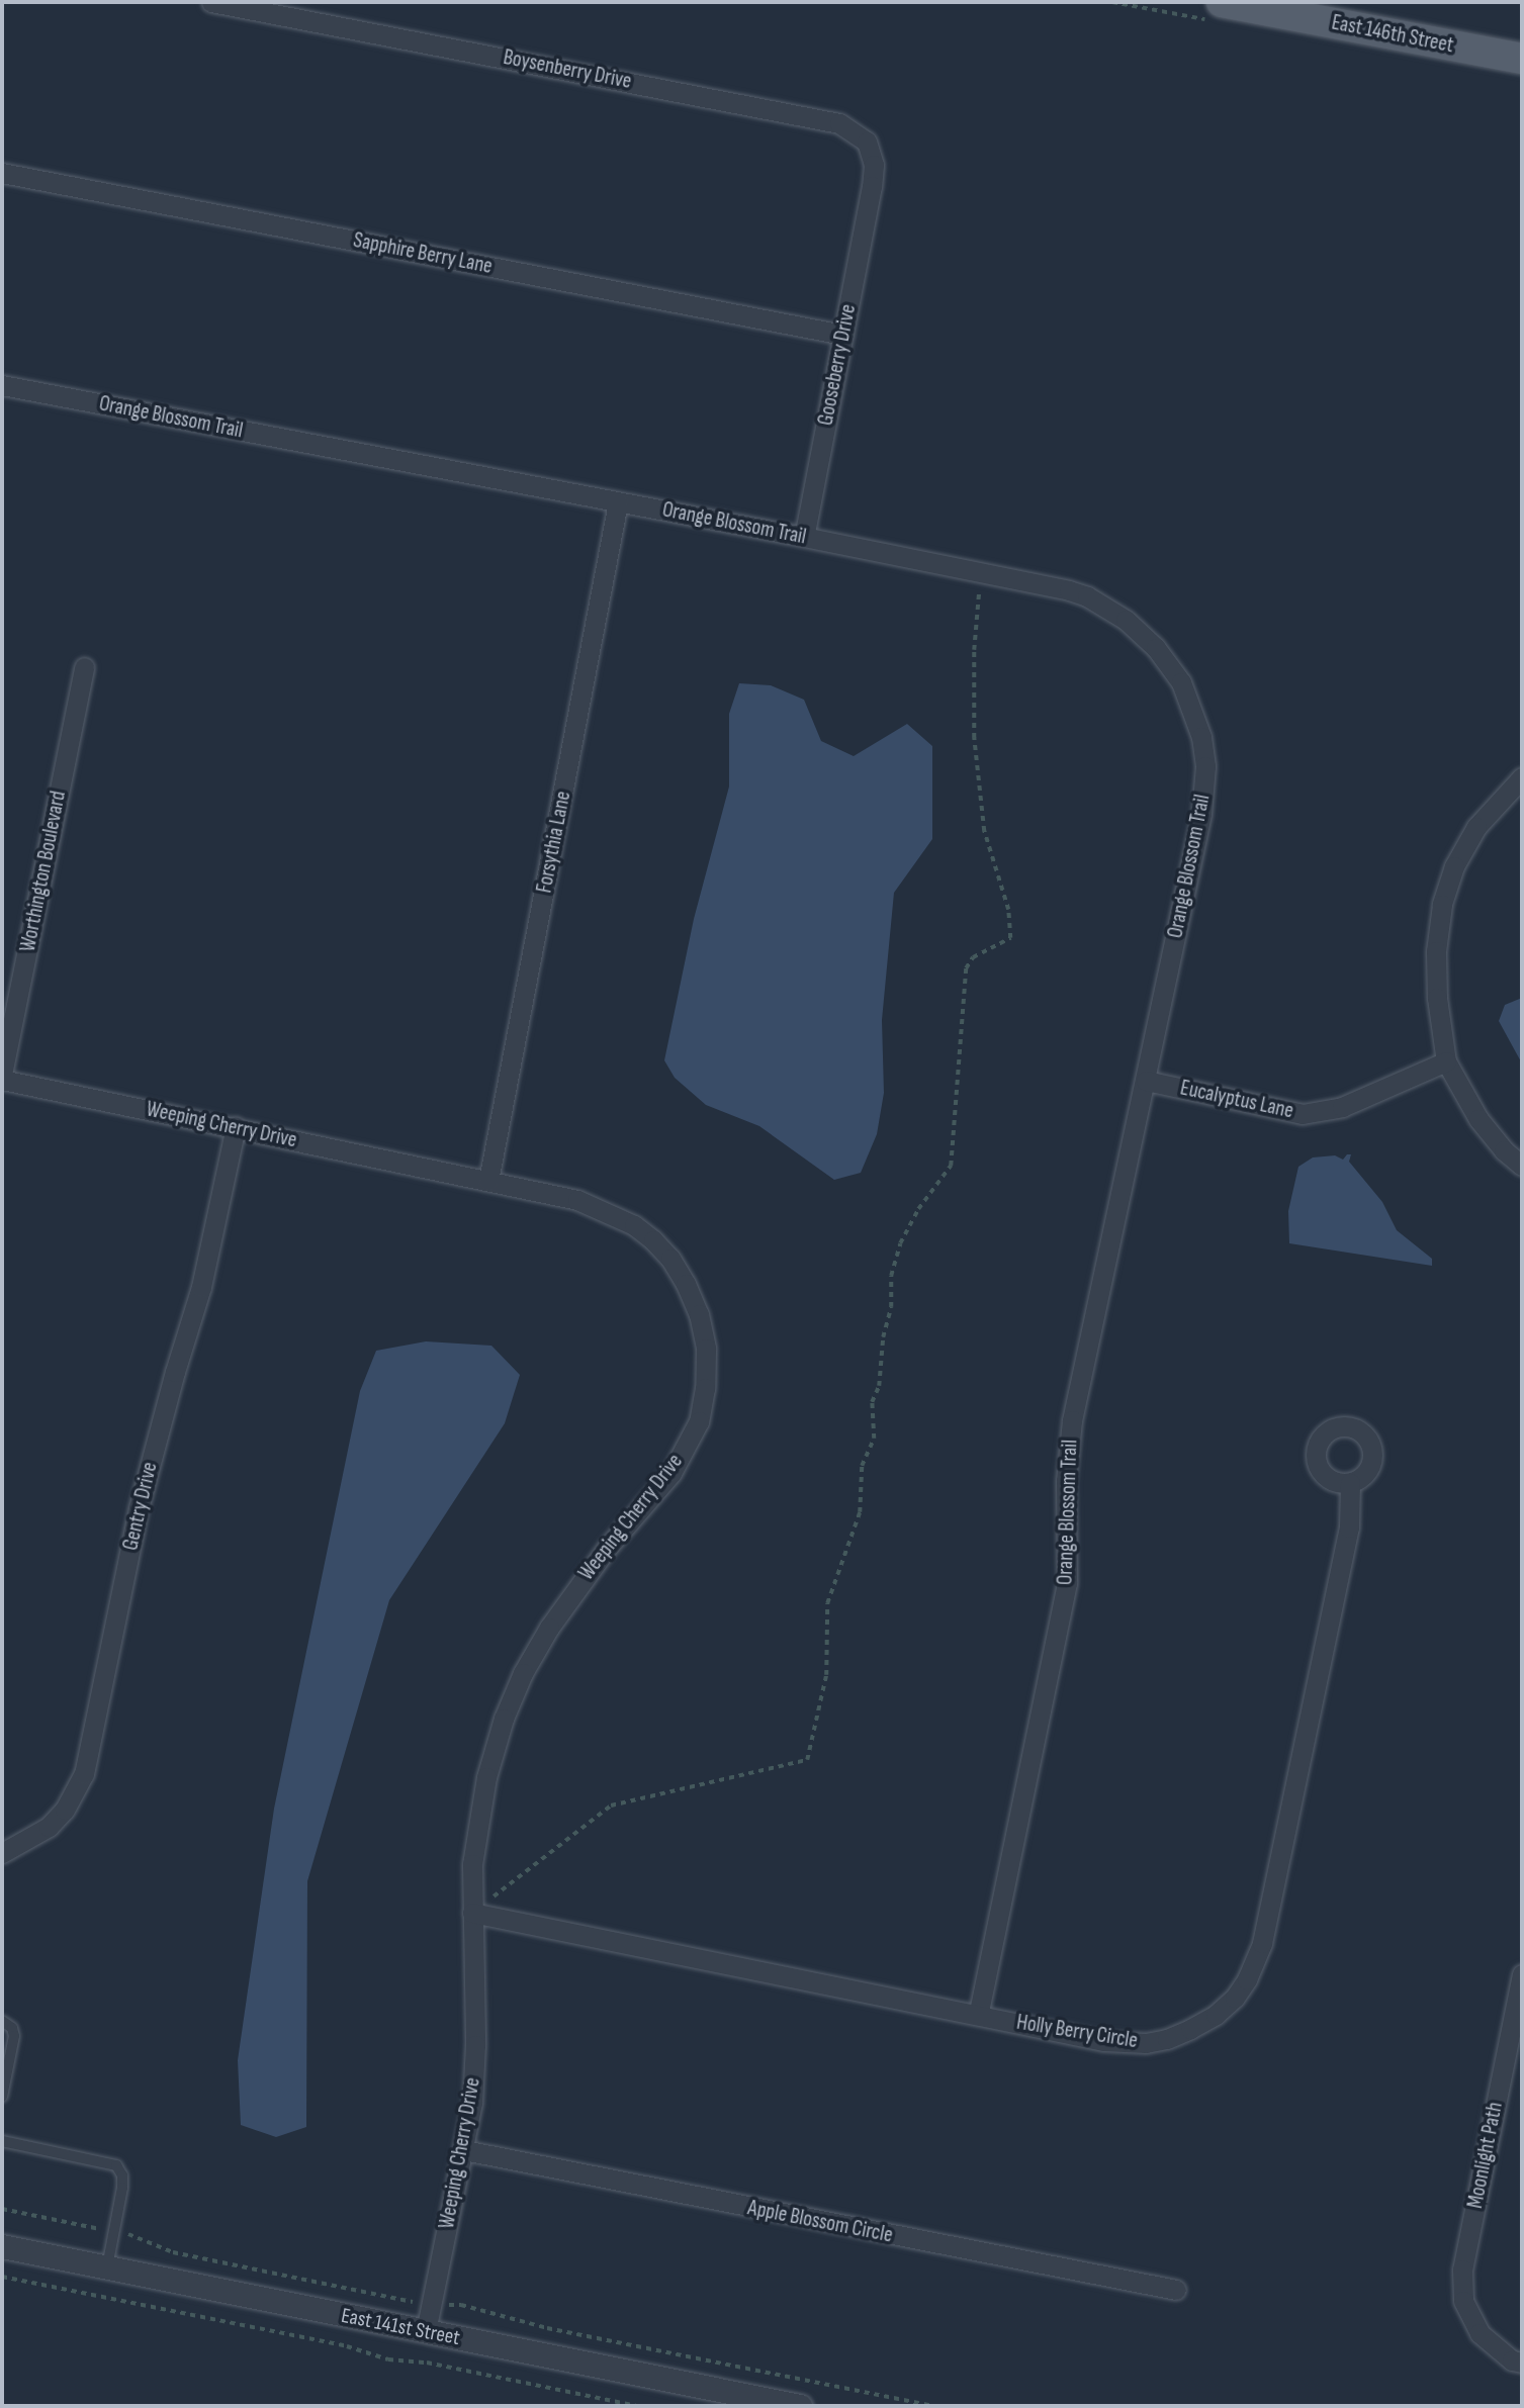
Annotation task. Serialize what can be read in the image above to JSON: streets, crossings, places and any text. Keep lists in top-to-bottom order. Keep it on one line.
{"streets":{"main road":["East 146th Street"],"street":["Boysenberry Drive","Sapphire Berry Lane","Gooseberry Drive","Orange Blossom Trail","Forsythia Lane","Worthington Boulevard","Eucalyptus Lane","Weeping Cherry Drive","Gentry Drive","Holly Berry Circle","Moonlight Path","Apple Blossom Circle","East 141st Street"]},"crossings":[["Boysenberry Drive","Gooseberry Drive"],["Sapphire Berry Lane","Gooseberry Drive"],["Gooseberry Drive","Orange Blossom Trail"],["Orange Blossom Trail","Forsythia Lane"],["Orange Blossom Trail","Eucalyptus Lane"],["Orange Blossom Trail","Holly Berry Circle"],["Forsythia Lane","Weeping Cherry Drive"],["Worthington Boulevard","Weeping Cherry Drive"],["Weeping Cherry Drive","Gentry Drive"],["Weeping Cherry Drive","Holly Berry Circle"],["Weeping Cherry Drive","Apple Blossom Circle"],["Weeping Cherry Drive","East 141st Street"]]}
